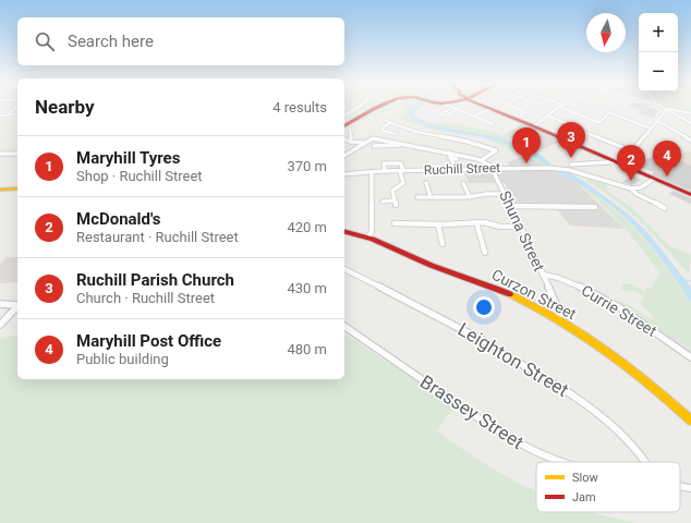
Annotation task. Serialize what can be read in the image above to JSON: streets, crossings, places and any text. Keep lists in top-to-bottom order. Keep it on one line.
{"streets":{"main road":["Curzon Street"],"street":["Ruchill Street","Shuna Street","Currie Street","Leighton Street","Brassey Street"]},"crossings":[["Ruchill Street","Shuna Street"],["Shuna Street","Curzon Street"],["Shuna Street","Currie Street"]],"legend":["Slow","Jam"],"north":"bottom","page":{"map_buttons":["+","−"],"search":"Search here","heading":["Nearby","4 results"],"pins":["3","1","4","2"],"list":[{"mark":"1","name":"Maryhill Tyres","note":"Shop · Ruchill Street","value":"370 m"},{"mark":"2","name":"McDonald's","note":"Restaurant · Ruchill Street","value":"420 m"},{"mark":"3","name":"Ruchill Parish Church","note":"Church · Ruchill Street","value":"430 m"},{"mark":"4","name":"Maryhill Post Office","note":"Public building","value":"480 m"}]}}
